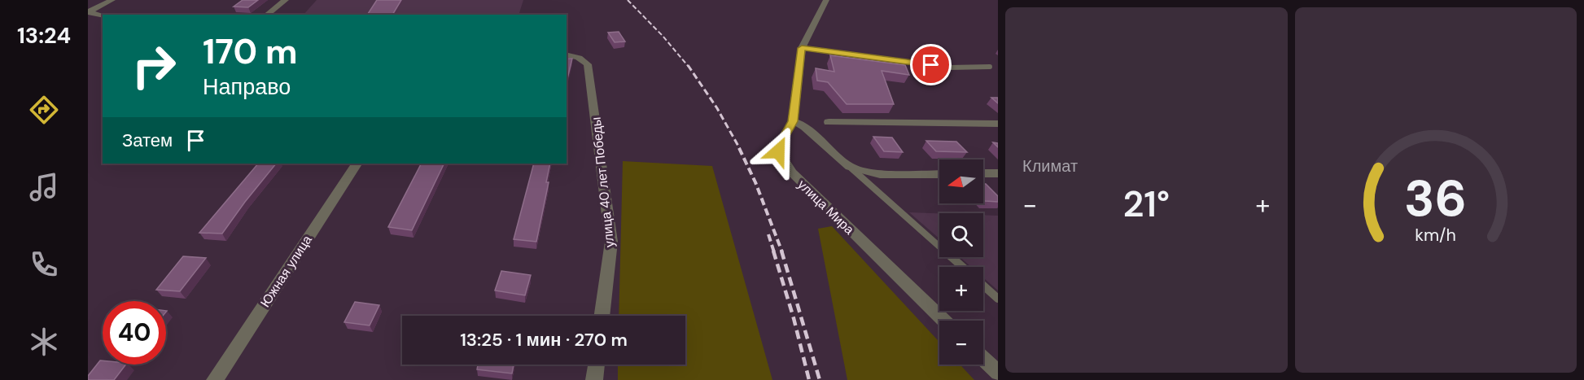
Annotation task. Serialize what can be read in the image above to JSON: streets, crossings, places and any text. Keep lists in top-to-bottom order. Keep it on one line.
{"streets":{"street":["улица 40 лет Победы","улица Мира","Южная улица"]},"north":"left","page":{"tabs":"13:24","tile":"Климат","turn":["170 m","Направо"],"then":"Затем","map_buttons":["+","−"],"heat":["−","21°","+"],"limit":"40","trip":"13:25 · 1 мин · 270 m","gauge":["36","km/h"]}}
